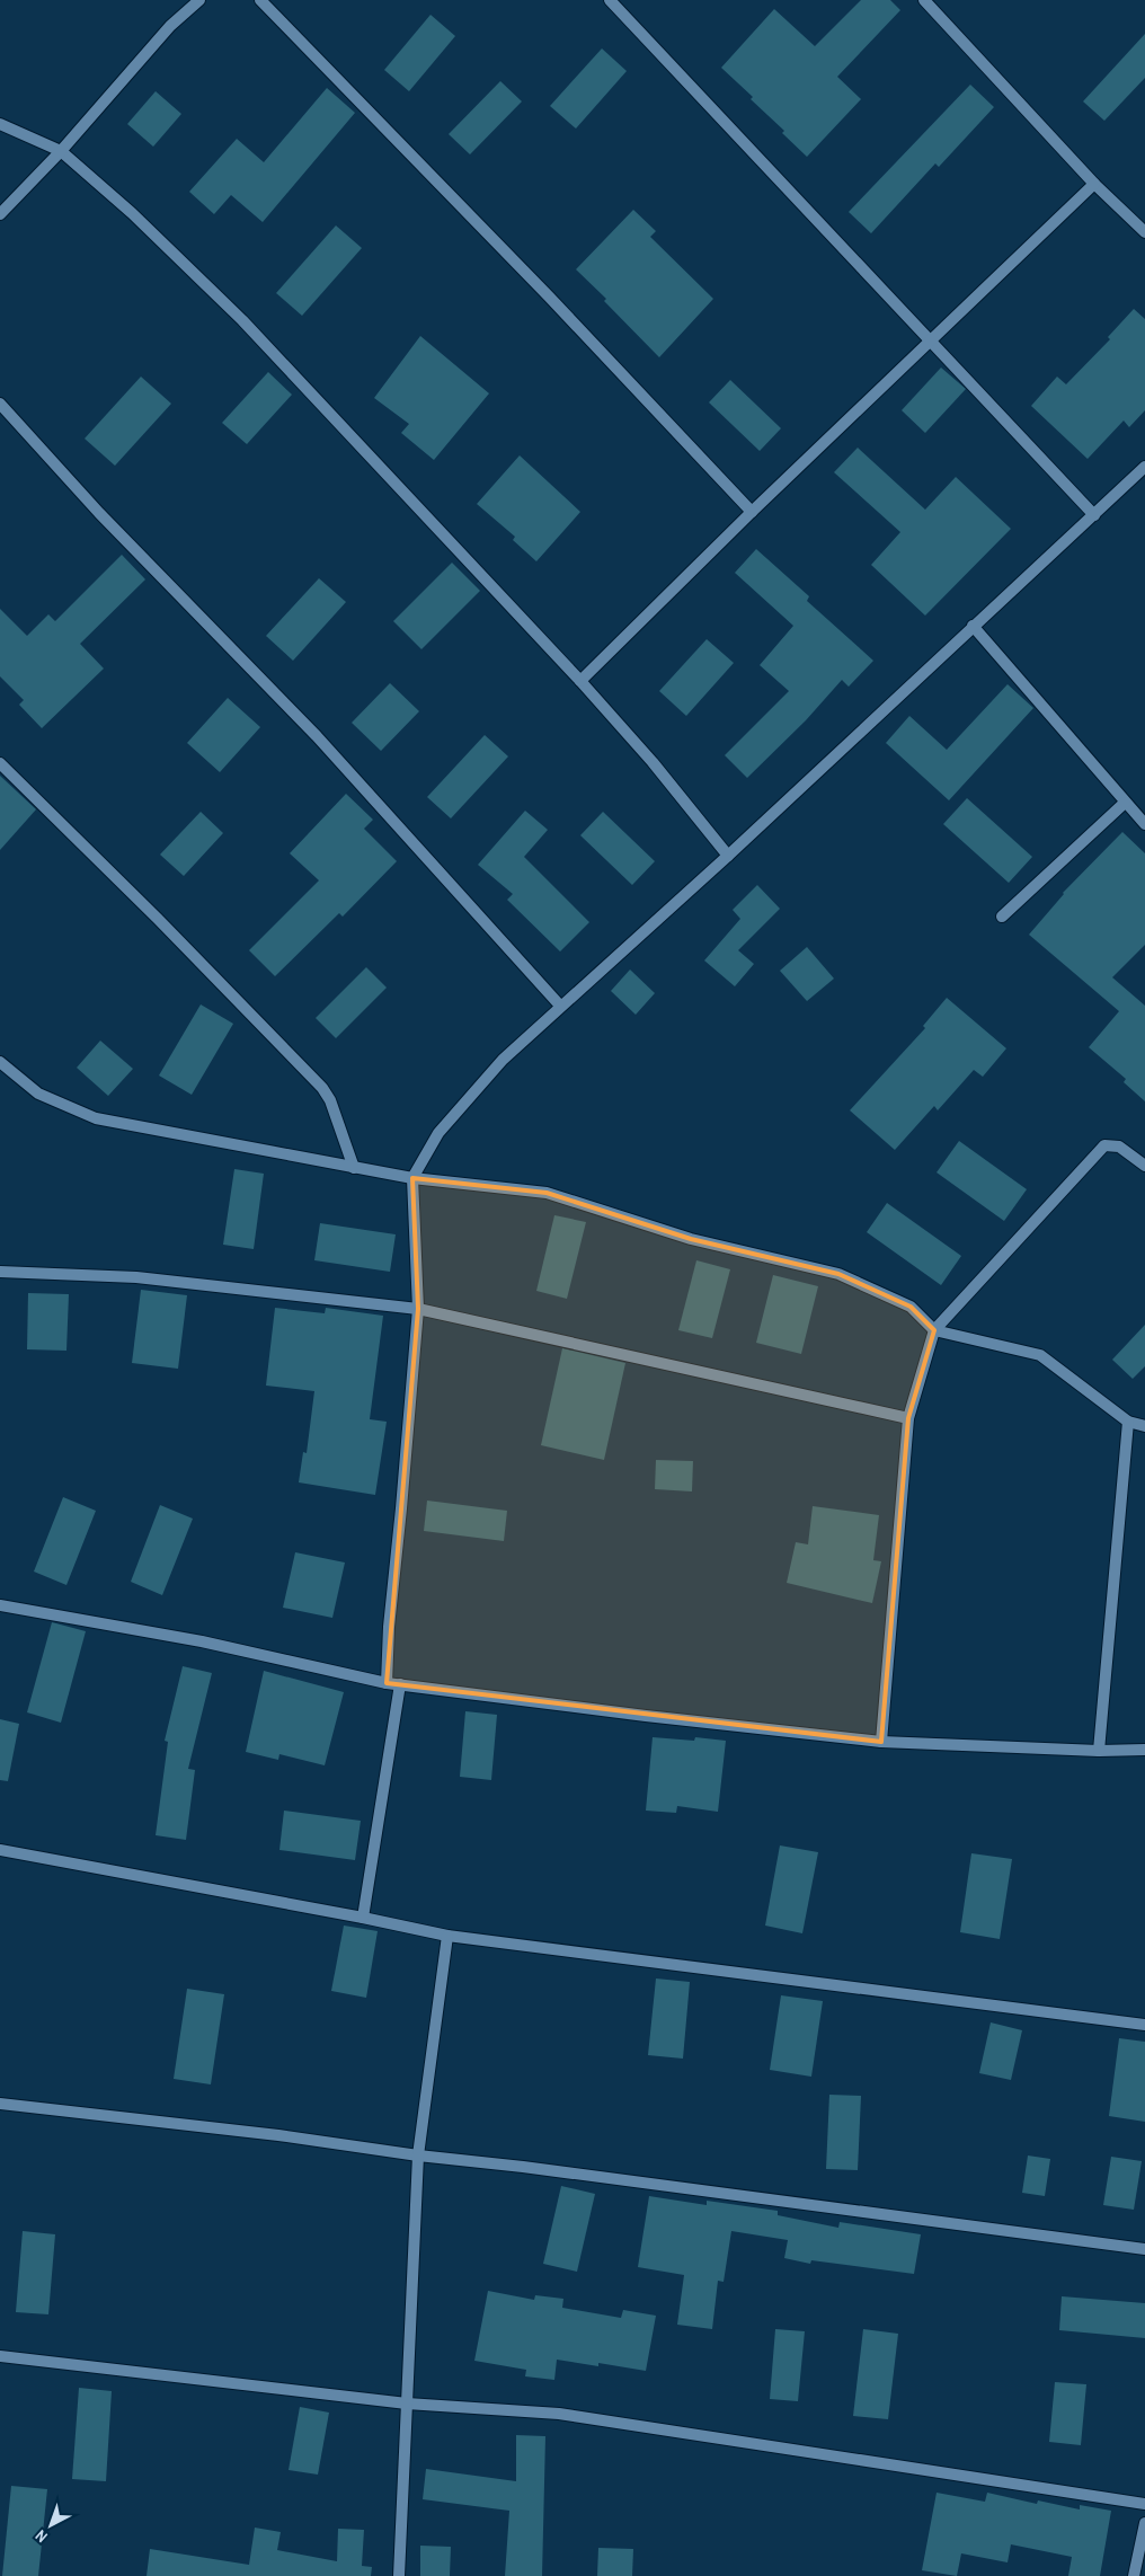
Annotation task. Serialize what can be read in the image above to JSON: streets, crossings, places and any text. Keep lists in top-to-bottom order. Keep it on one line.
{"north":"bottom left"}
